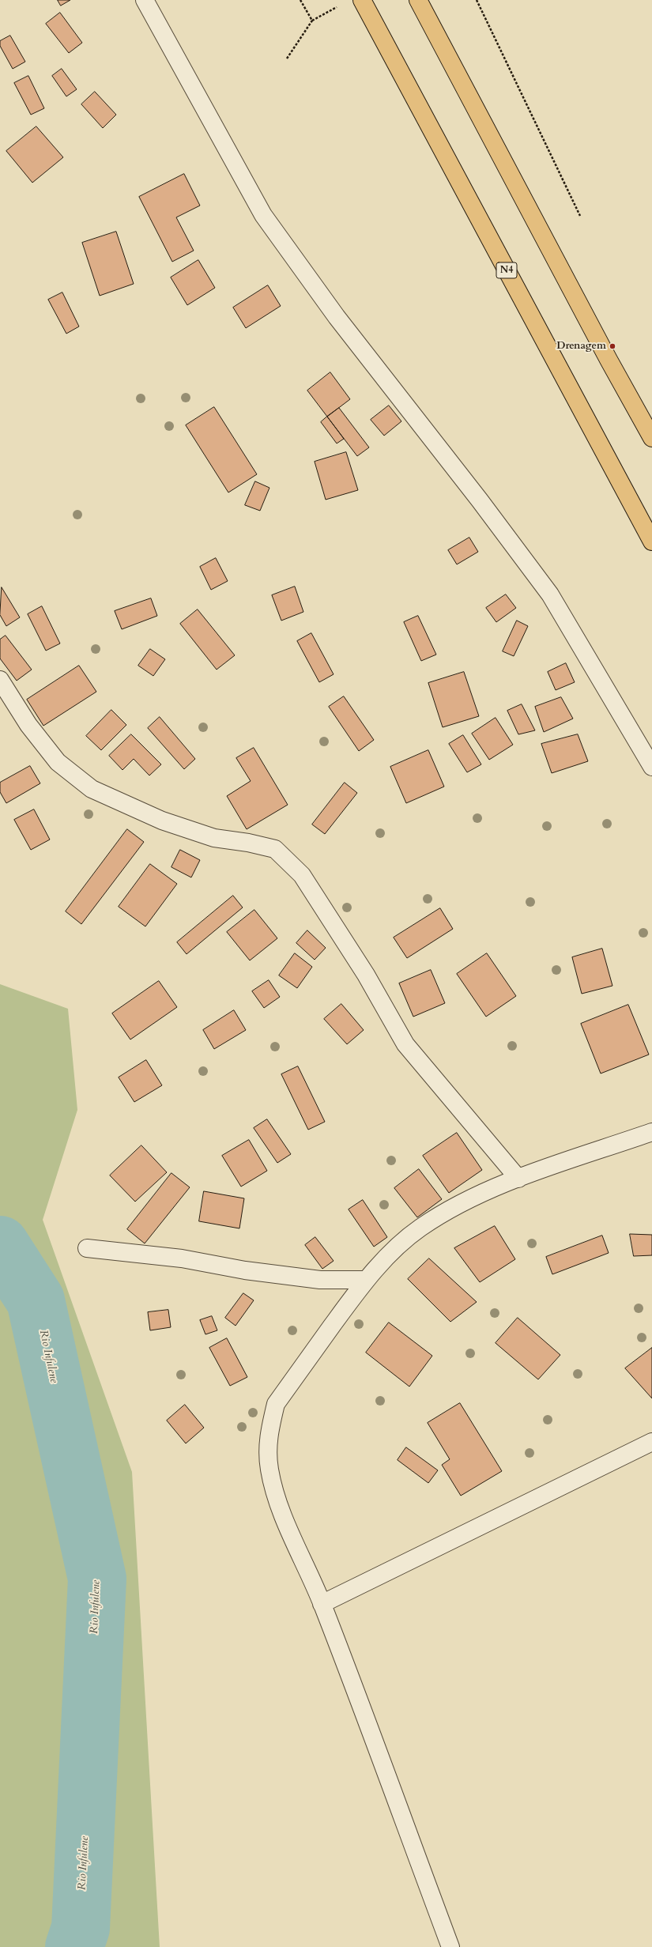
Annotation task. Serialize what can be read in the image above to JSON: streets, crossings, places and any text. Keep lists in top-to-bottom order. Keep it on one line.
{"streets":{"highway":["N4"]},"water":["Rio Infulene"],"places":["Drenagem"]}
